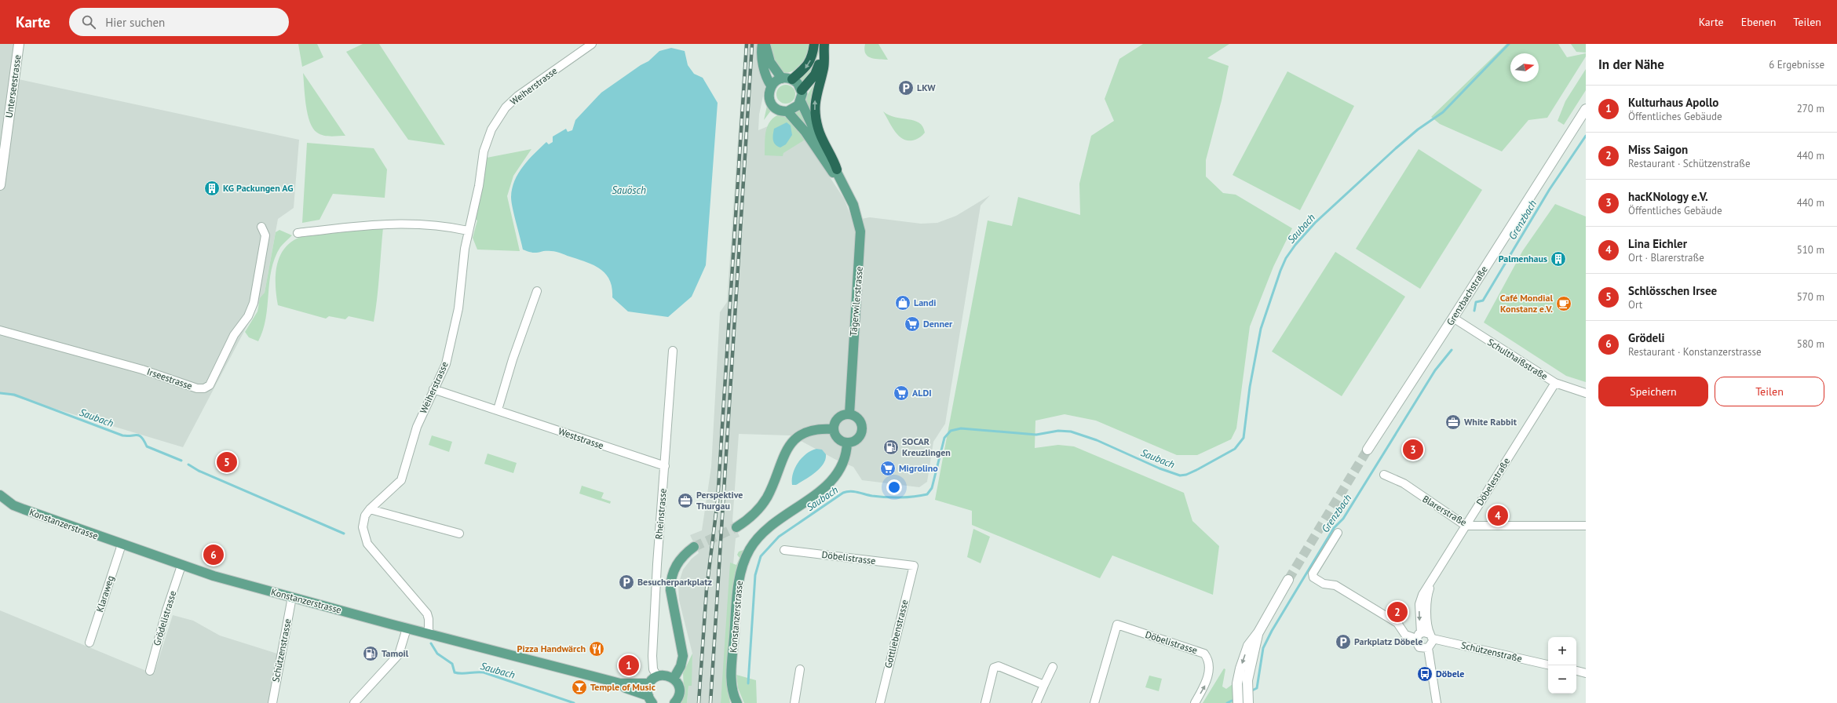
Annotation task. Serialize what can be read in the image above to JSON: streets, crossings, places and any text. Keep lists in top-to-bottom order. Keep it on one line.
{"streets":{"main road":["Tägerwilerstrasse","Konstanzerstrasse"],"street":["Unterseestrasse","Weiherstrasse","Grenzbachstraße","Schulthaißstraße","Irseestrasse","Weststrasse","Döbelestraße","Blarerstraße","Rheinstrasse","Döbelistrasse","Klaraweg","Grödelistrasse","Gottliebenstrasse","Schützenstrasse","Schützenstraße"]},"crossings":[["Weiherstrasse","Weststrasse"],["Weiherstrasse","Konstanzerstrasse"],["Grenzbachstraße","Schulthaißstraße"],["Tägerwilerstrasse","Konstanzerstrasse"],["Schulthaißstraße","Döbelestraße"],["Weststrasse","Rheinstrasse"],["Döbelestraße","Blarerstraße"],["Döbelestraße","Schützenstraße"],["Konstanzerstrasse","Klaraweg"],["Konstanzerstrasse","Grödelistrasse"],["Konstanzerstrasse","Schützenstrasse"],["Döbelistrasse","Gottliebenstrasse"]],"water":["Sauösch","Grenzbach","Saubach"],"places":{"parking":["LKW","Besucherparkplatz","Parkplatz Döbele"],"building":["KG Packungen AG","Palmenhaus"],"shop":["Landi"],"cafe":["Café Mondial Konstanz e.V."],"supermarket":["Denner","ALDI","Migrolino"],"office":["White Rabbit","Perspektive Thurgau"],"fuel station":["SOCAR Kreuzlingen","Tamoil"],"restaurant":["Pizza Handwärch"],"bus stop":["Döbele"],"bar":["Temple of Music"]},"north":"right","page":{"header":"Karte","search":"Hier suchen","nav":["Karte","Ebenen","Teilen"],"heading":["In der Nähe","6 Ergebnisse"],"list":[{"mark":"1","name":"Kulturhaus Apollo","note":"Öffentliches Gebäude","value":"270 m"},{"mark":"2","name":"Miss Saigon","note":"Restaurant · Schützenstraße","value":"440 m"},{"mark":"3","name":"hacKNology e.V.","note":"Öffentliches Gebäude","value":"440 m"},{"mark":"4","name":"Lina Eichler","note":"Ort · Blarerstraße","value":"510 m"},{"mark":"5","name":"Schlösschen Irsee","note":"Ort","value":"570 m"},{"mark":"6","name":"Grödeli","note":"Restaurant · Konstanzerstrasse","value":"580 m"}],"buttons":["Speichern","Teilen"],"pins":["3","5","4","6","2","1"],"map_buttons":["+","−"]}}
